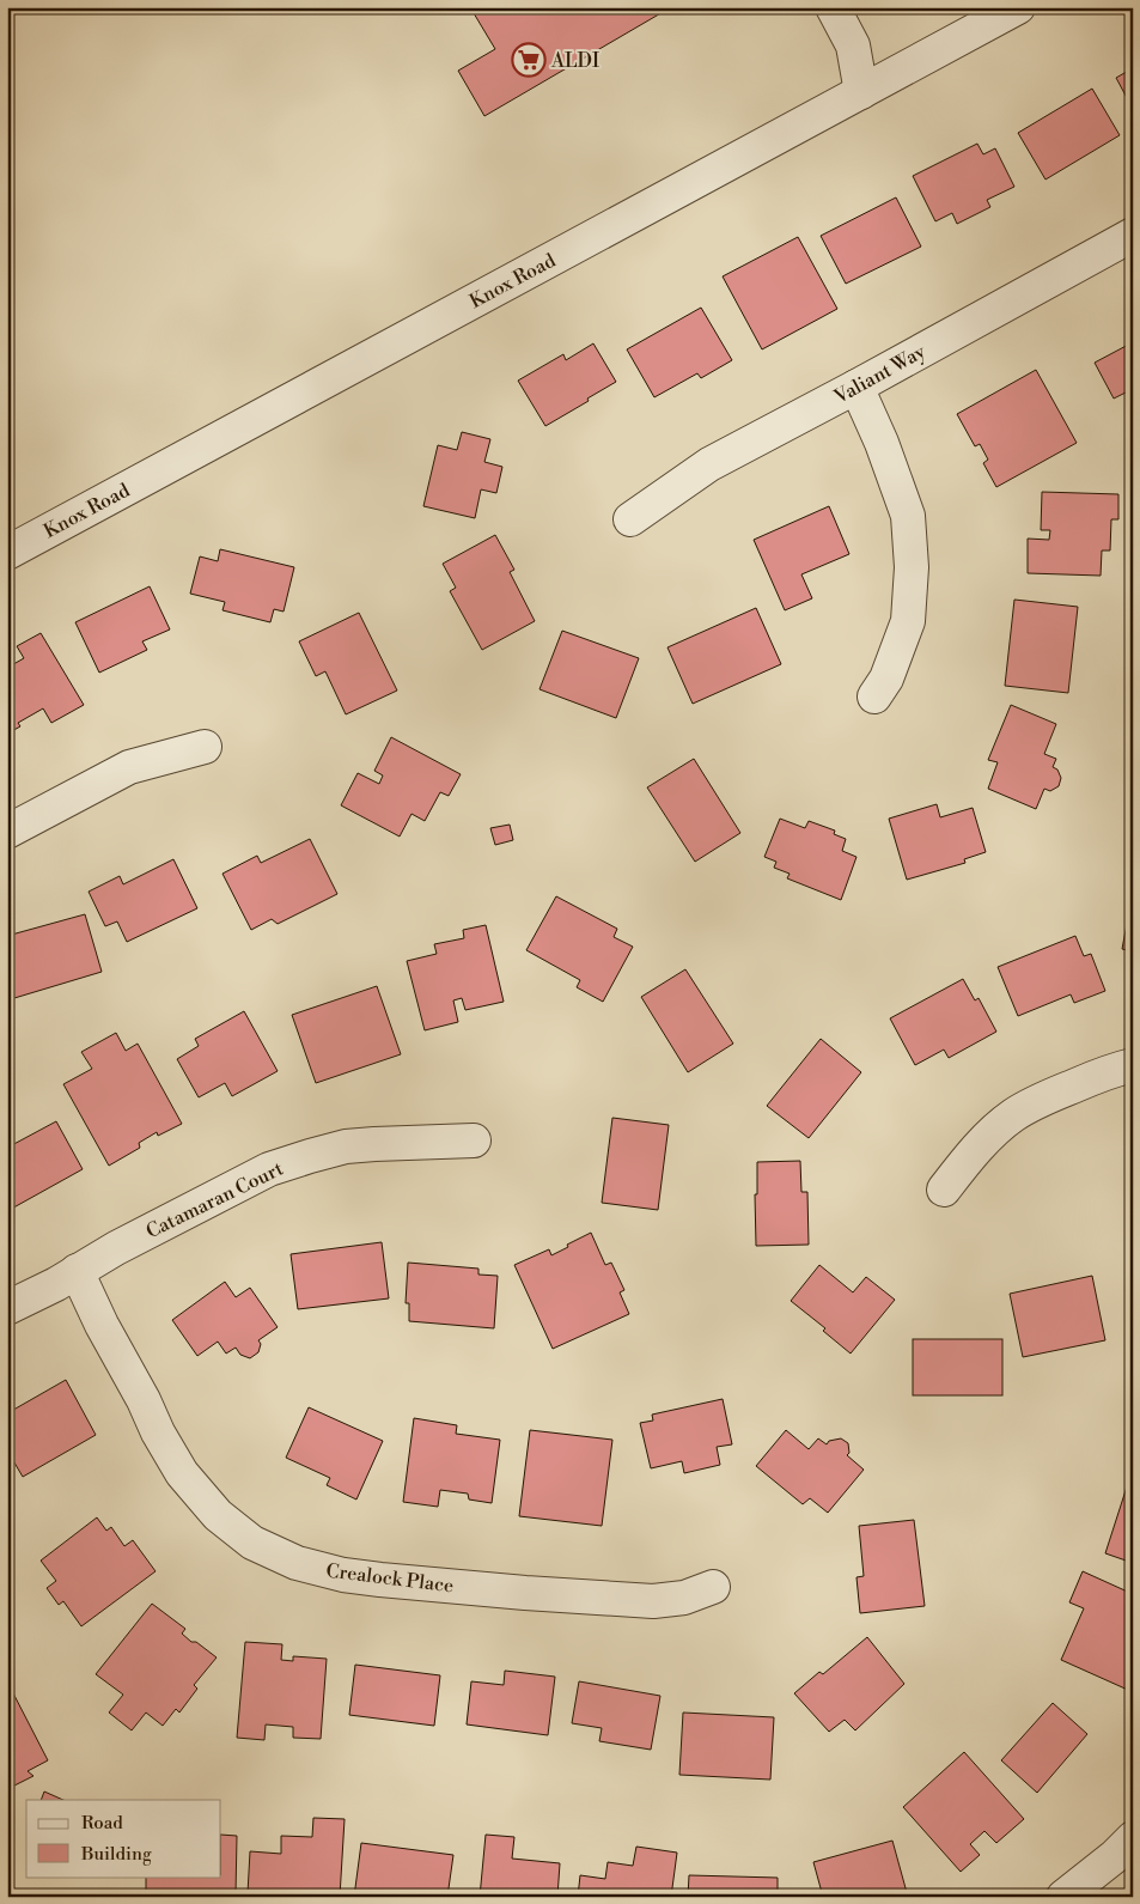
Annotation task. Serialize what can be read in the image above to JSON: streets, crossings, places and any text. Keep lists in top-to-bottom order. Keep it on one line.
{"streets":{"street":["Knox Road","Valiant Way","Catamaran Court","Crealock Place"]},"crossings":[["Catamaran Court","Crealock Place"]],"places":{"supermarket":["ALDI"]},"legend":["Road","Building"]}
